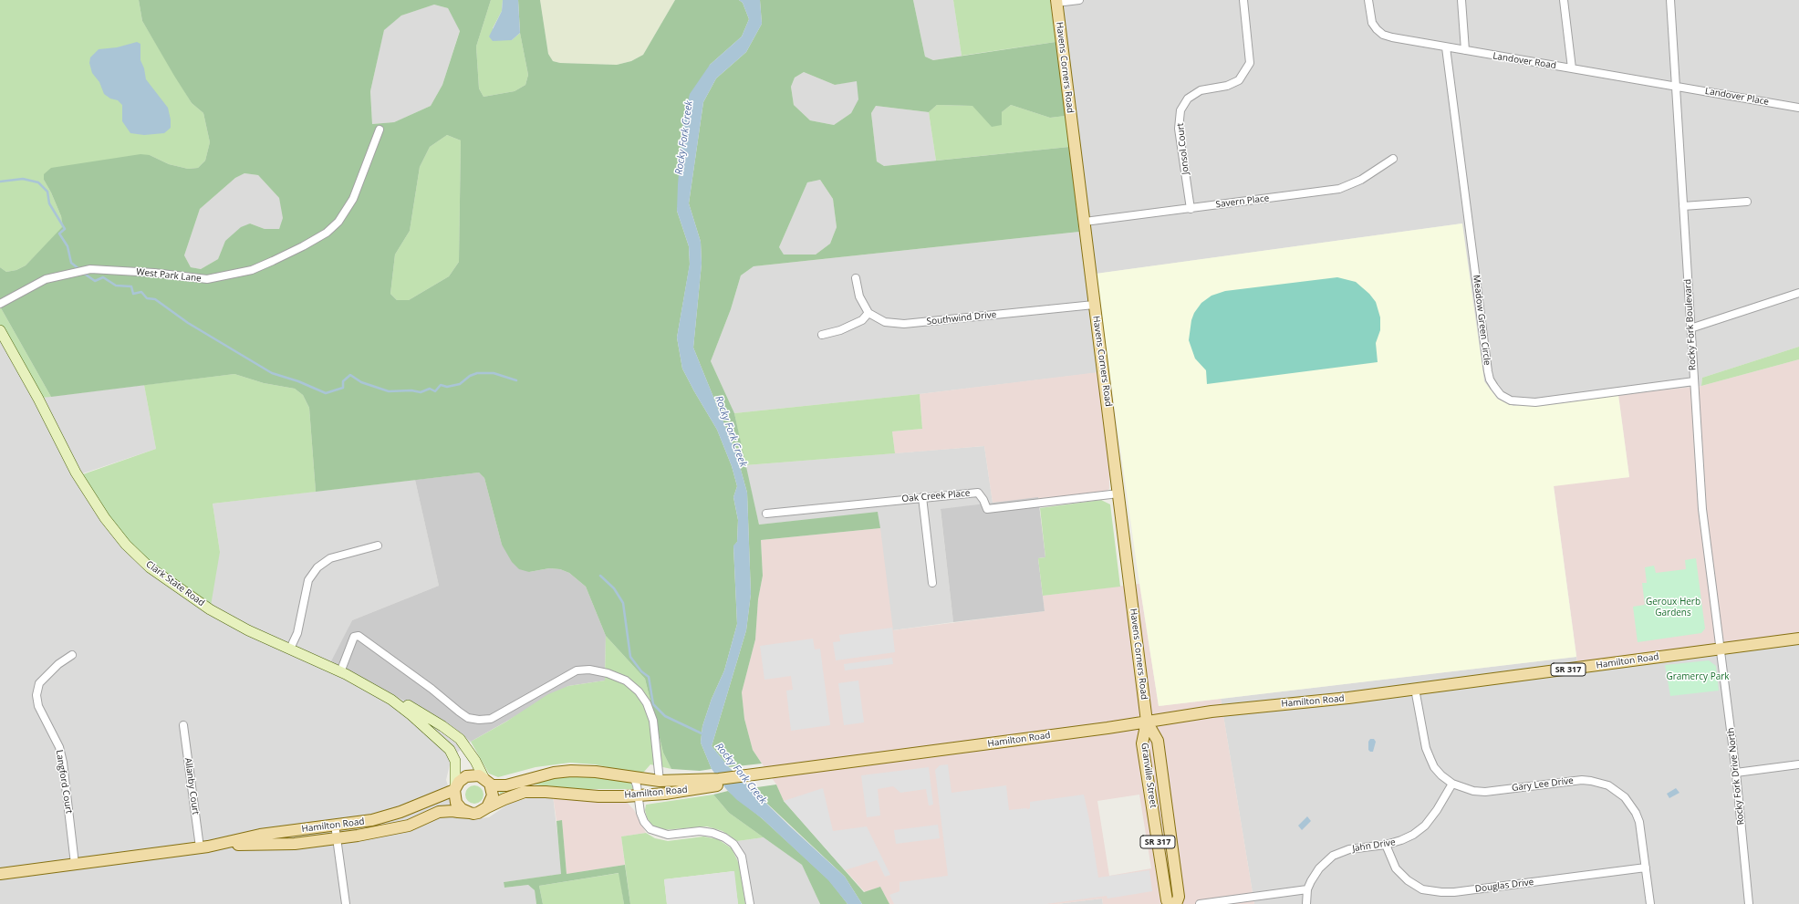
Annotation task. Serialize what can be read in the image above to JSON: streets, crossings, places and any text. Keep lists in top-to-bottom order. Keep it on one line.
{"streets":{"main road":["Havens Corners Road","Clark State Road","Hamilton Road","SR 317","Granville Street"],"street":["Landover Road","Landover Place","Jonsol Court","Savern Place","West Park Lane","Southwind Drive","Meadow Green Circle","Rocky Fork Boulevard","Oak Creek Place","Rocky Fork Drive North","Langford Court","Gary Lee Drive","Allanby Court","Jahn Drive","Douglas Drive"]},"crossings":[["Landover Road","Landover Place"],["Landover Road","Meadow Green Circle"],["Landover Road","Rocky Fork Boulevard"],["Havens Corners Road","Savern Place"],["Havens Corners Road","Southwind Drive"],["Havens Corners Road","Oak Creek Place"],["Havens Corners Road","Hamilton Road"],["Havens Corners Road","Granville Street"],["Landover Place","Rocky Fork Boulevard"],["Jonsol Court","Savern Place"],["Meadow Green Circle","Rocky Fork Boulevard"],["Rocky Fork Boulevard","Hamilton Road"],["Rocky Fork Boulevard","Rocky Fork Drive North"],["Clark State Road","Hamilton Road"],["Hamilton Road","Granville Street"],["Hamilton Road","Rocky Fork Drive North"],["Hamilton Road","Langford Court"],["Hamilton Road","Gary Lee Drive"],["Hamilton Road","Allanby Court"],["Gary Lee Drive","Jahn Drive"],["Gary Lee Drive","Douglas Drive"],["Jahn Drive","Douglas Drive"]],"water":["Rocky Fork Creek"],"parks":["Geroux Herb Gardens","Gramercy Park"]}
